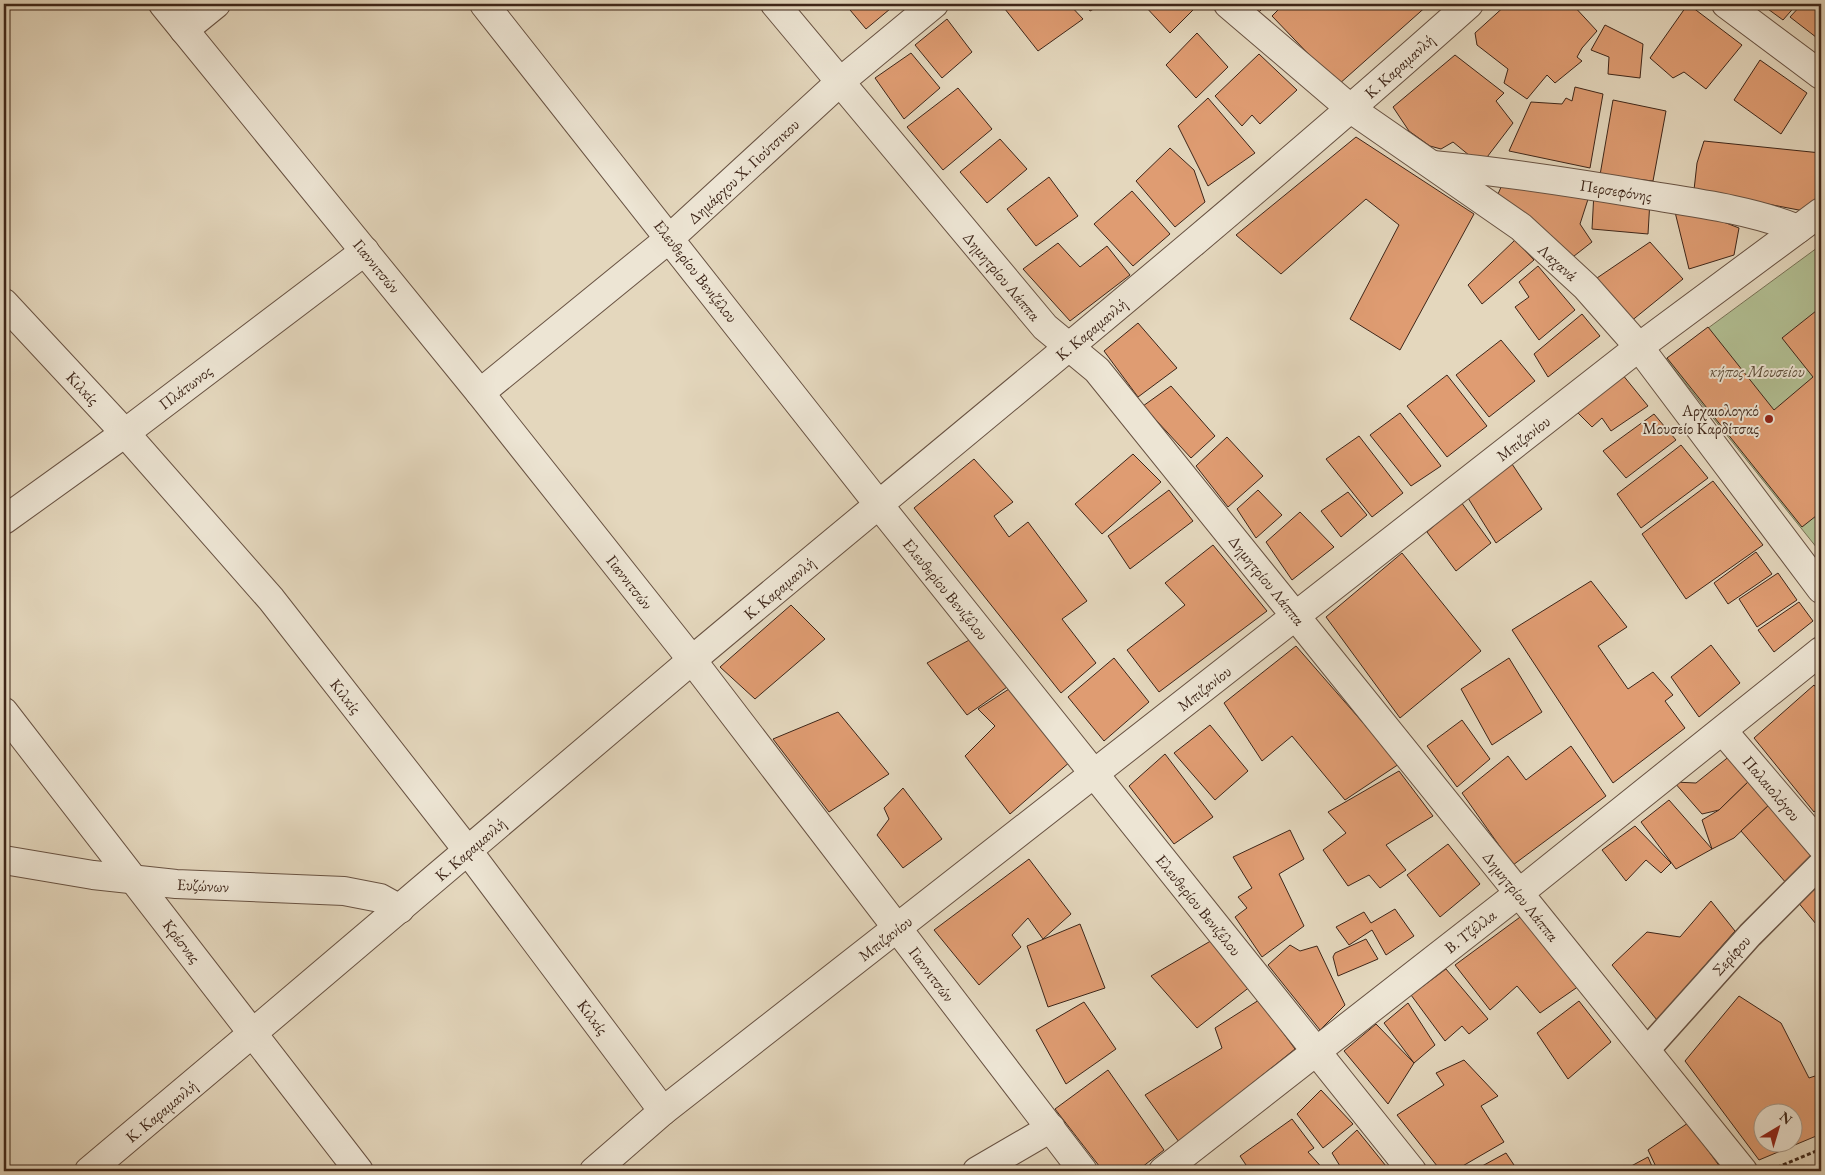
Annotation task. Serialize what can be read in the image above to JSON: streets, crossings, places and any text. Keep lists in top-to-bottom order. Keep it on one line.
{"streets":{"street":["Κ. Καραμανλή","Δημάρχου Χ. Γιούτσικου","Περσεφόνης","Λαχανά","Γιαννιτσών","Ελευθερίου Βενιζέλου","Δημητρίου Λάππα","Πλάτωνος","Κιλκίς","Μπιζανίου","Παλαιολόγου","Ευζώνων","Β. Τζέλλα","Κρέσνας","Σερίφου"]},"crossings":[["Κ. Καραμανλή","Λαχανά"],["Κ. Καραμανλή","Γιαννιτσών"],["Κ. Καραμανλή","Ελευθερίου Βενιζέλου"],["Κ. Καραμανλή","Δημητρίου Λάππα"],["Κ. Καραμανλή","Κιλκίς"],["Κ. Καραμανλή","Ευζώνων"],["Κ. Καραμανλή","Κρέσνας"],["Δημάρχου Χ. Γιούτσικου","Γιαννιτσών"],["Δημάρχου Χ. Γιούτσικου","Ελευθερίου Βενιζέλου"],["Δημάρχου Χ. Γιούτσικου","Δημητρίου Λάππα"],["Περσεφόνης","Λαχανά"],["Περσεφόνης","Μπιζανίου"],["Λαχανά","Μπιζανίου"],["Γιαννιτσών","Πλάτωνος"],["Γιαννιτσών","Μπιζανίου"],["Ελευθερίου Βενιζέλου","Μπιζανίου"],["Ελευθερίου Βενιζέλου","Β. Τζέλλα"],["Δημητρίου Λάππα","Μπιζανίου"],["Δημητρίου Λάππα","Β. Τζέλλα"],["Δημητρίου Λάππα","Σερίφου"],["Πλάτωνος","Κιλκίς"],["Κιλκίς","Μπιζανίου"],["Παλαιολόγου","Β. Τζέλλα"],["Ευζώνων","Κρέσνας"]],"parks":["κήπος Μουσείου"],"places":["Αρχαιολογκό Μουσείο Καρδίτσας"],"north":"top right"}
